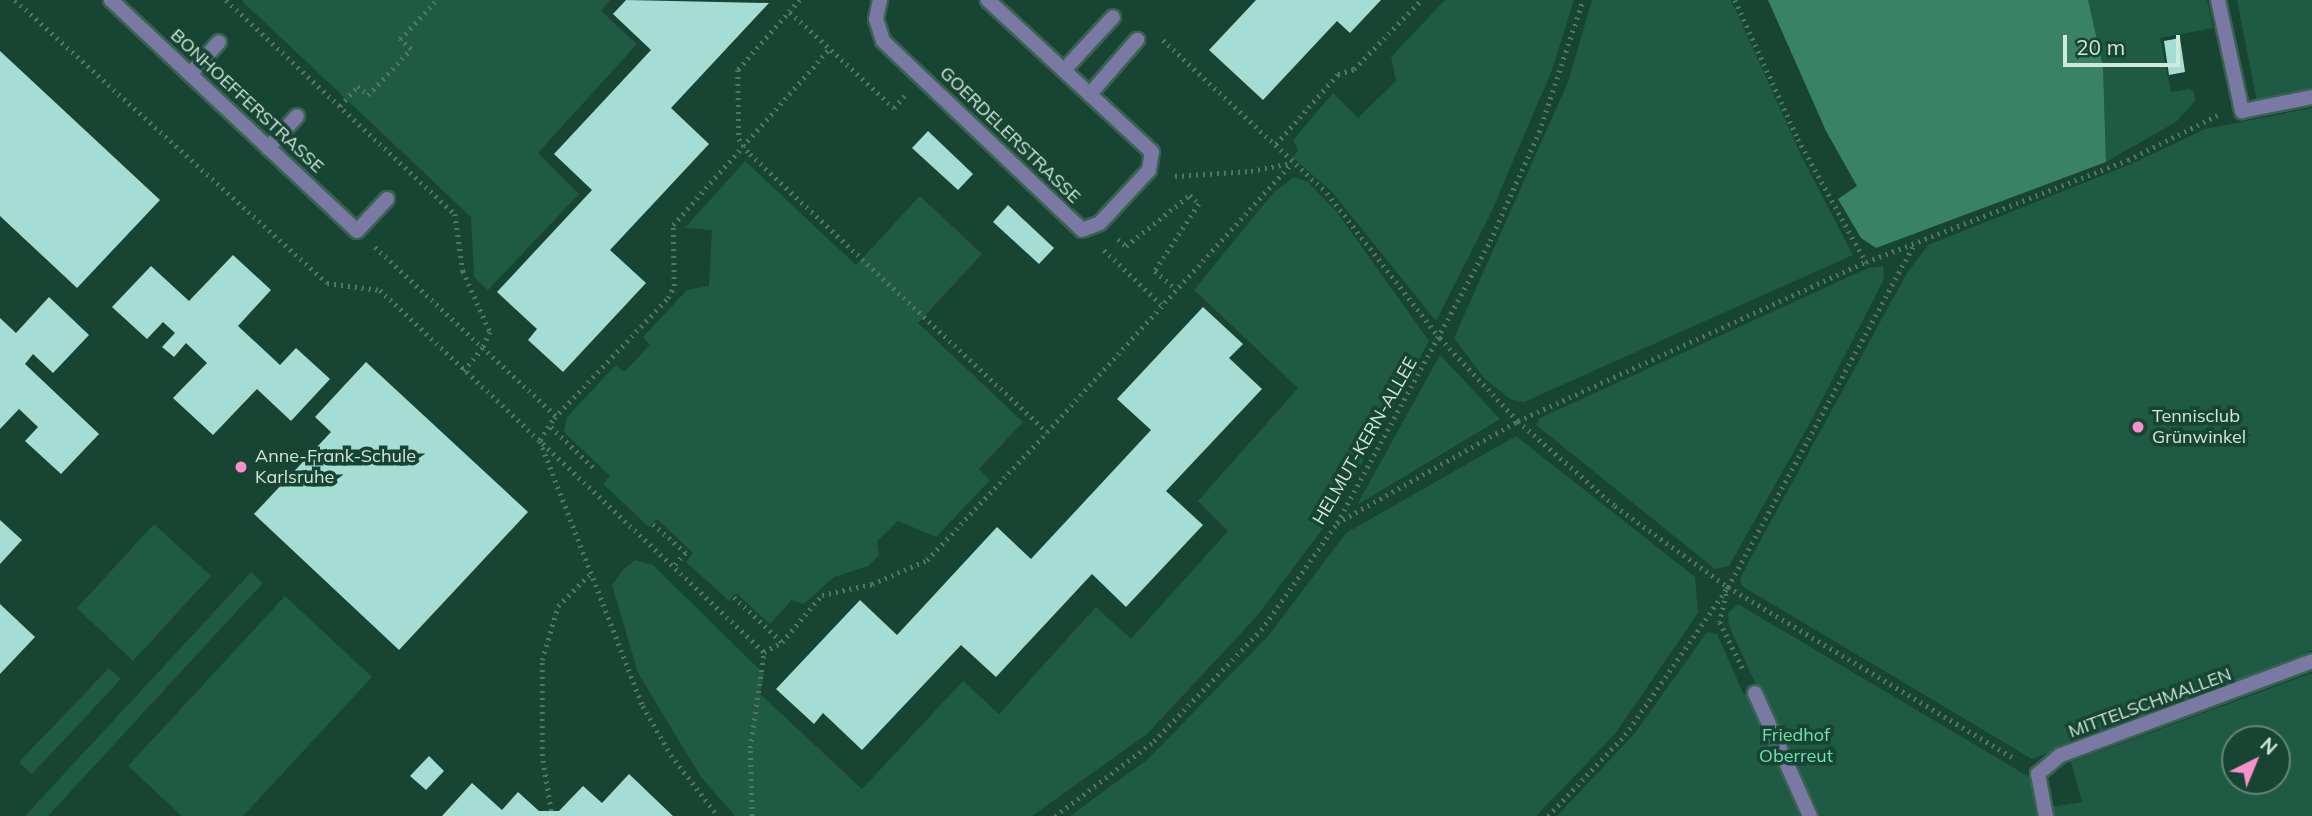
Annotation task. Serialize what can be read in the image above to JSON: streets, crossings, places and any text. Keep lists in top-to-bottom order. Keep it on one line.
{"streets":{"street":["BONHOEFFERSTRASSE","GOERDELERSTRASSE","MITTELSCHMALLEN"],"path":["HELMUT-KERN-ALLEE"]},"parks":["Friedhof Oberreut"],"places":["Tennisclub Grünwinkel","Anne-Frank-Schule Karlsruhe"],"scale_bar":"20 m","north":"top right"}
